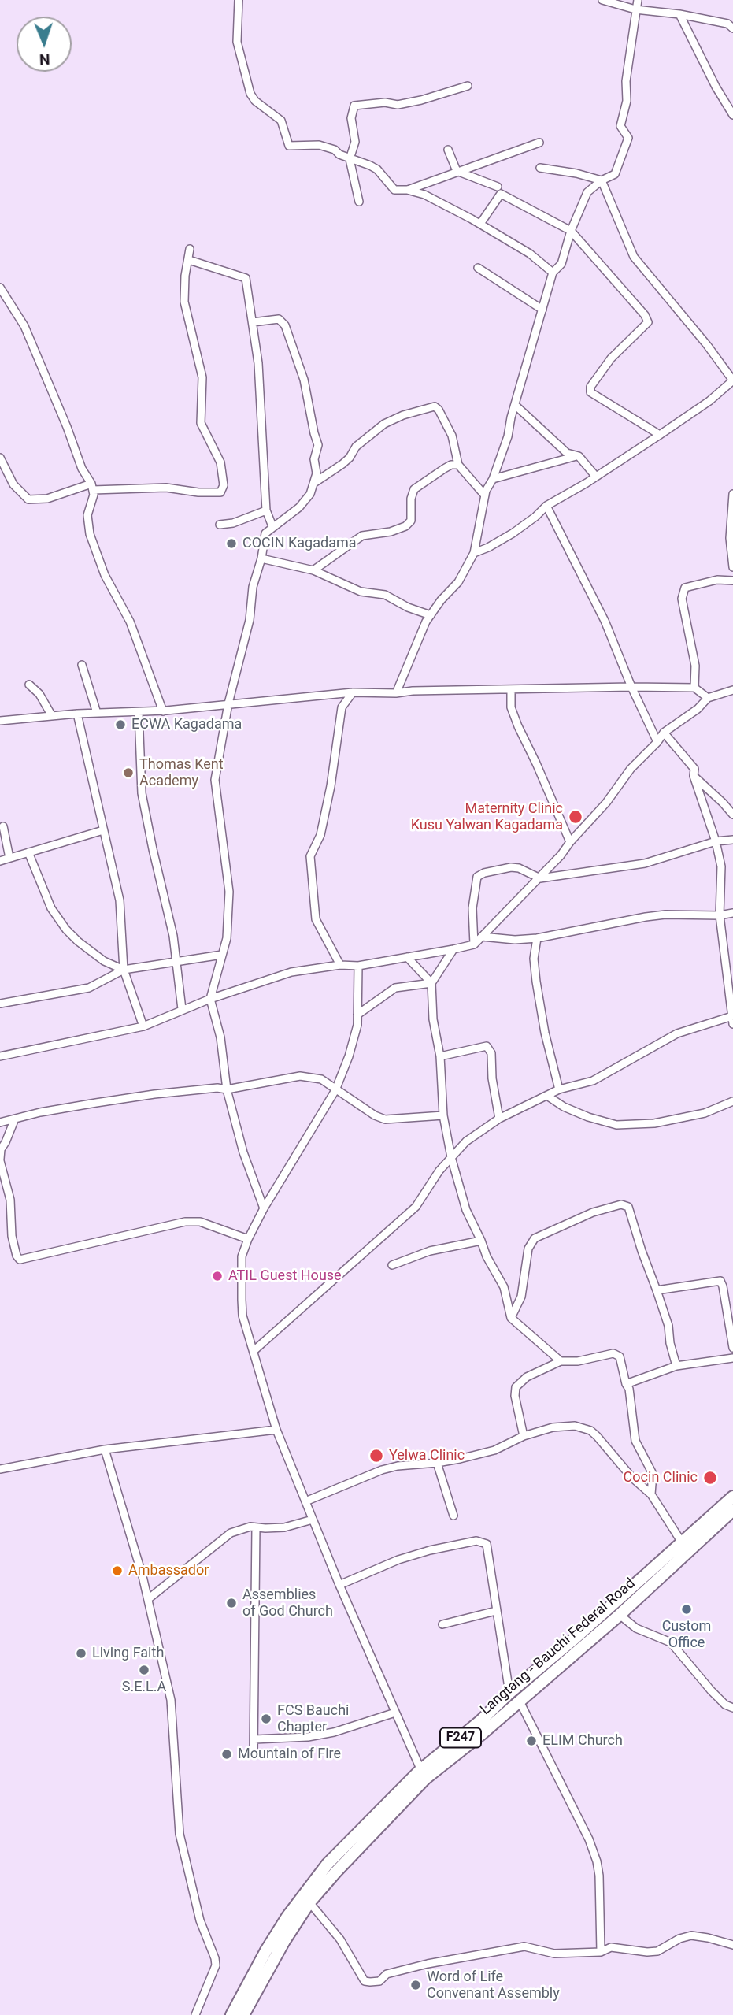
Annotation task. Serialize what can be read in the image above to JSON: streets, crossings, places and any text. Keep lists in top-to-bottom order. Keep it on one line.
{"streets":{"main road":["Langtang - Bauchi Federal Road","F247"]},"crossings":[["Langtang - Bauchi Federal Road","F247"]],"places":["COCIN Kagadama","ECWA Kagadama","Thomas Kent Academy","Maternity Clinic Kusu Yalwan Kagadama","ATIL Guest House","Yelwa Clinic","Cocin Clinic","Ambassador","Assemblies of God Church","Custom Office","Living Faith","S.E.L.A","FCS Bauchi Chapter","ELIM Church","Mountain of Fire","Word of Life Convenant Assembly"],"north":"bottom"}
